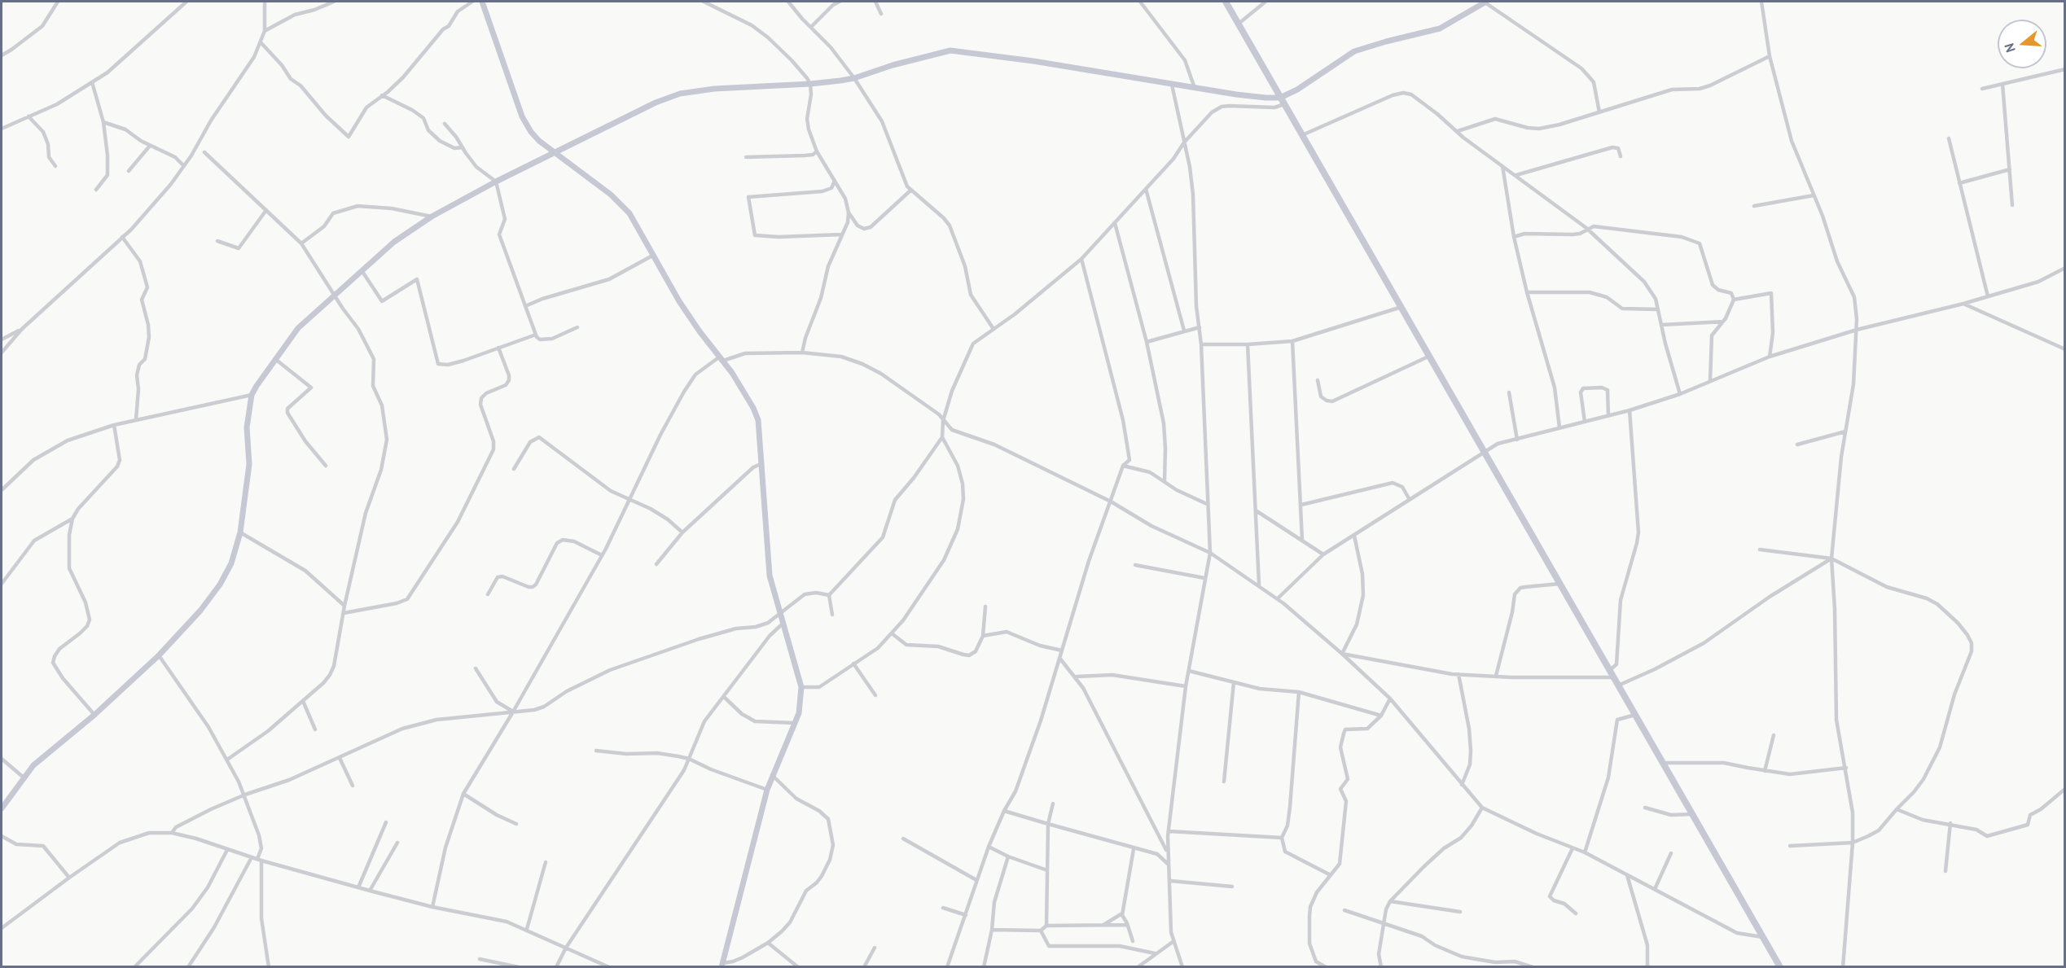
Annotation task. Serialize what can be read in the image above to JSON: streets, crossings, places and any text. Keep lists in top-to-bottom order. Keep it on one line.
{"north":"left"}
